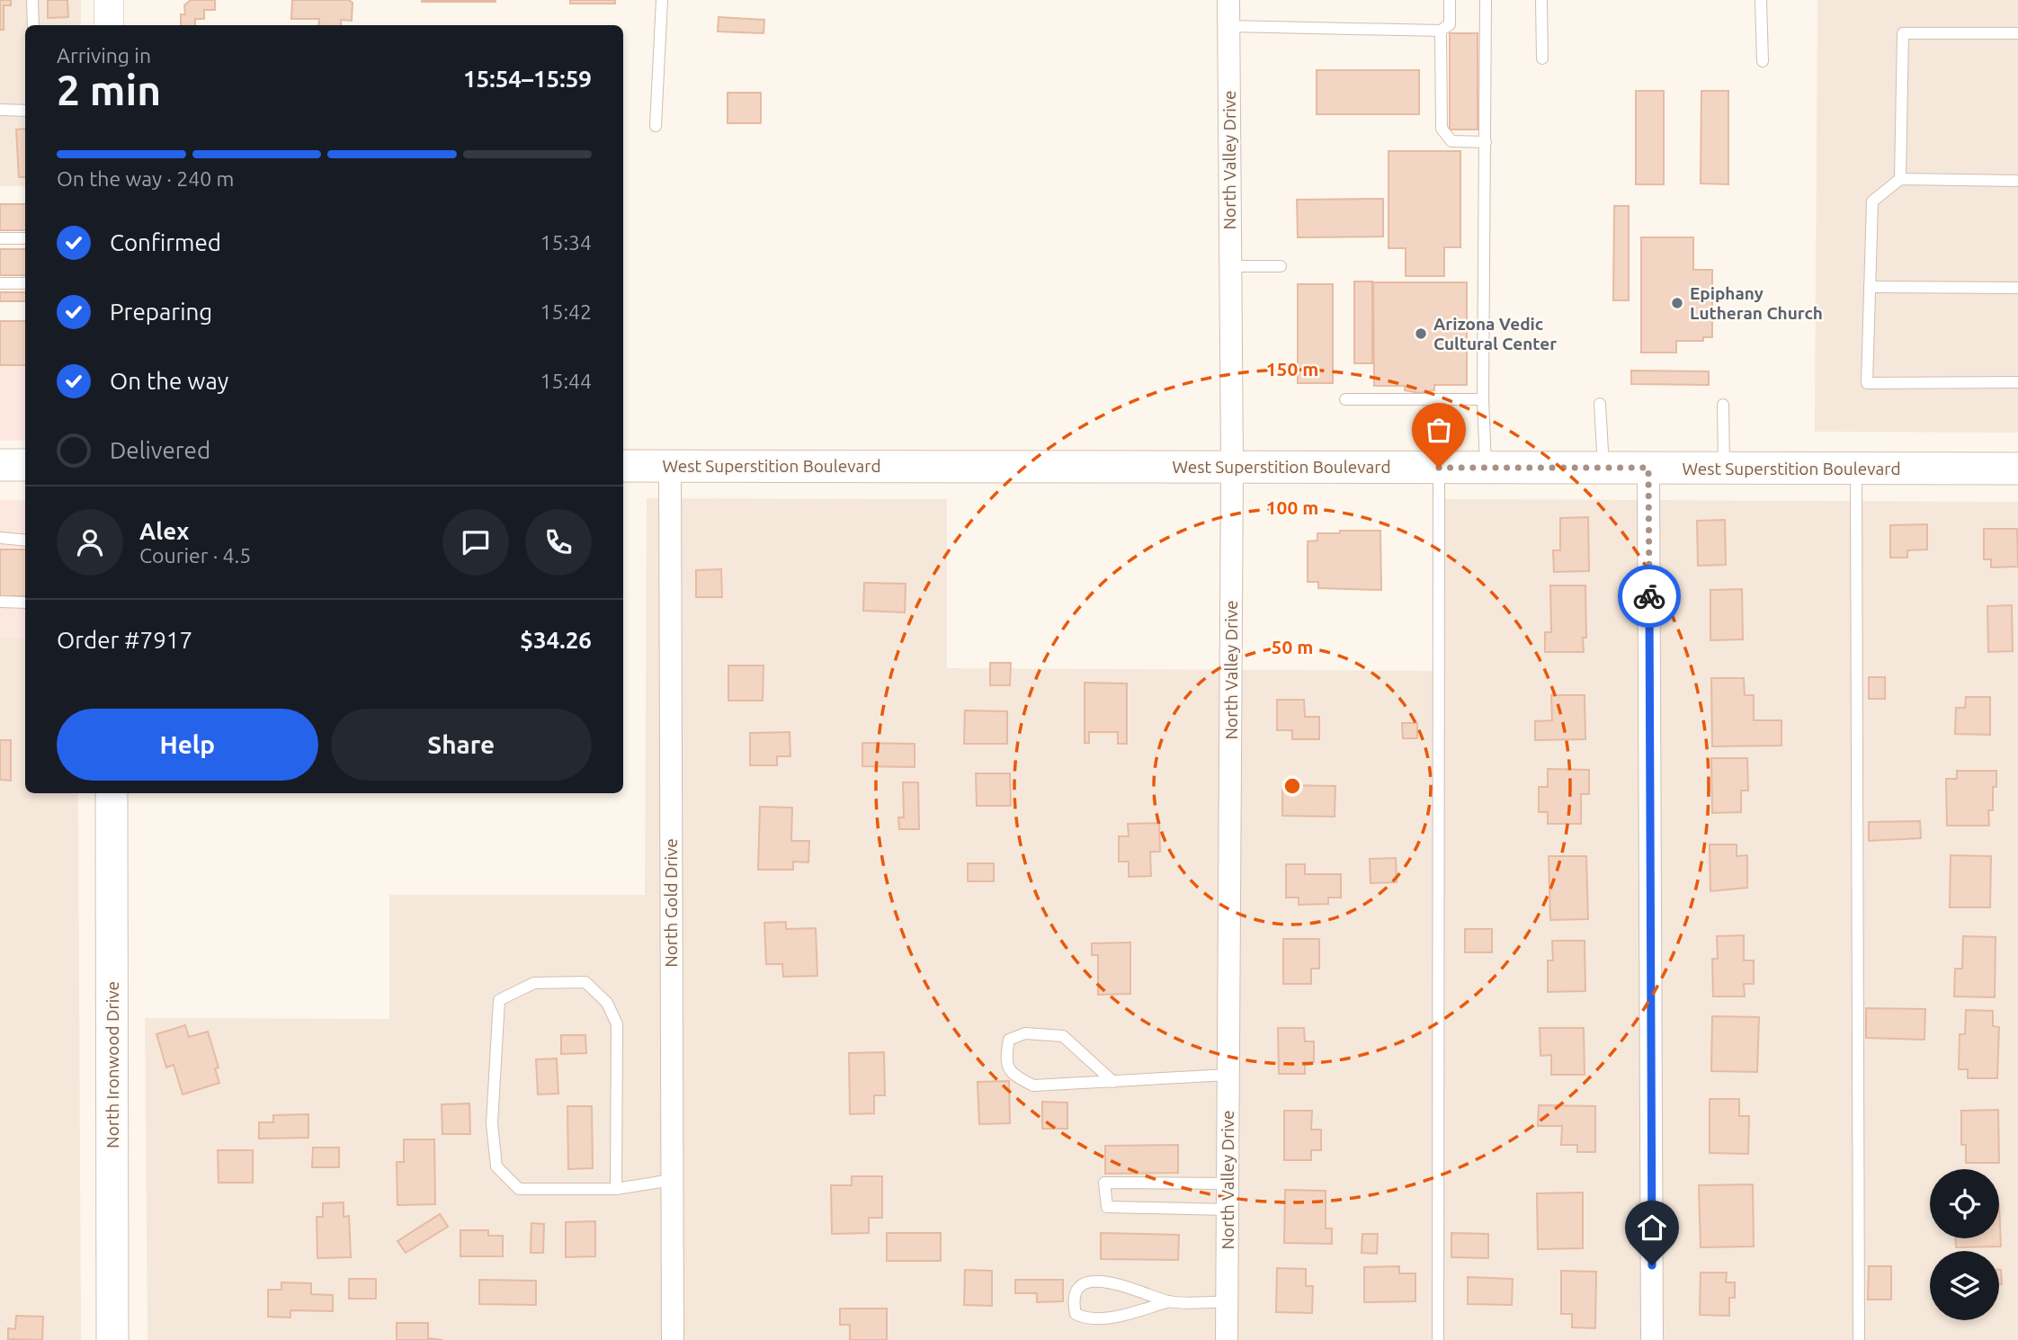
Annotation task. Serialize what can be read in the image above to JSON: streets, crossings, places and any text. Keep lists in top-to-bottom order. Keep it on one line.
{"streets":{"main road":["West Superstition Boulevard","North Ironwood Drive"],"street":["North Valley Drive","North Gold Drive"]},"crossings":[["North Valley Drive","West Superstition Boulevard"],["West Superstition Boulevard","North Gold Drive"]],"places":["Epiphany Lutheran Church","Arizona Vedic Cultural Center"],"page":{"heading":["2 min","Arriving in","15:54–15:59"],"panel":["Alex","Courier · 4.5","Order #7917","$34.26"],"bar":"On the way · 240 m","list":[["Confirmed","15:34"],["Preparing","15:42"],["On the way","15:44"],"Delivered"],"buttons":["Help","Share"]},"rings":["150 m","100 m","50 m"]}
